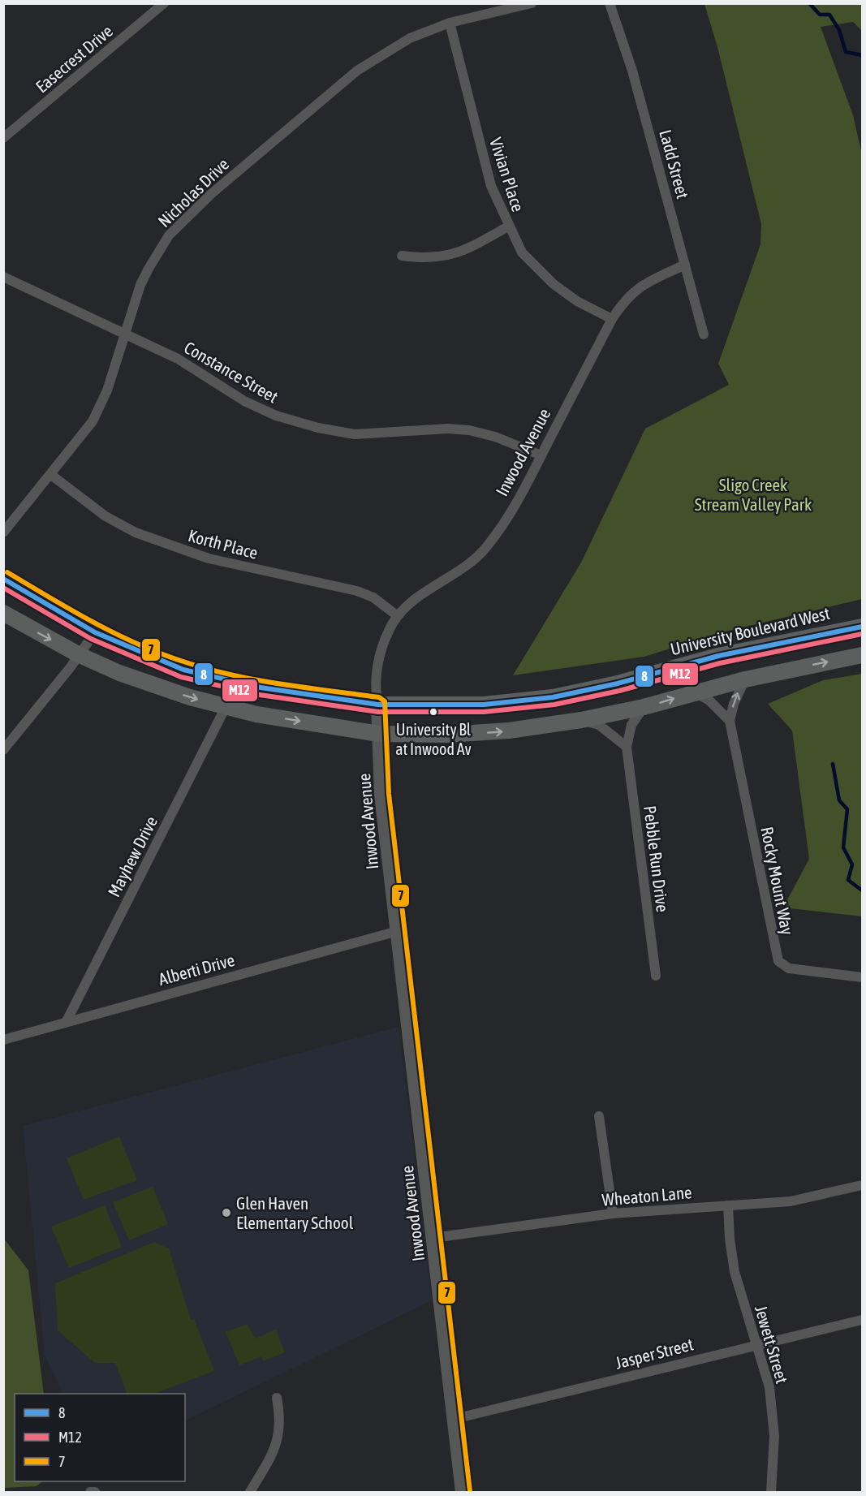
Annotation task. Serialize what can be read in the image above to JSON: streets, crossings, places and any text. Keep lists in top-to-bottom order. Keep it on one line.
{"streets":{"main road":["University Boulevard West"],"street":["Easecrest Drive","Ladd Street","Vivian Place","Nicholas Drive","Constance Street","Inwood Avenue","Korth Place","Mayhew Drive","Pebble Run Drive","Rocky Mount Way","Alberti Drive","Wheaton Lane","Jewett Street","Jasper Street"]},"crossings":[["Ladd Street","Inwood Avenue"],["Vivian Place","Nicholas Drive"],["Vivian Place","Inwood Avenue"],["Nicholas Drive","Constance Street"],["Nicholas Drive","Korth Place"],["Constance Street","Inwood Avenue"],["Inwood Avenue","Korth Place"],["Inwood Avenue","University Boulevard West"],["Inwood Avenue","Alberti Drive"],["Inwood Avenue","Wheaton Lane"],["Inwood Avenue","Jasper Street"],["Mayhew Drive","Alberti Drive"],["Wheaton Lane","Jewett Street"],["Jewett Street","Jasper Street"]],"parks":["Sligo Creek Stream Valley Park"],"places":["University Bl at Inwood Av","Glen Haven Elementary School"],"lines":["transit line 7","transit line 8","transit line M12"],"legend":["8","M12","7"]}
